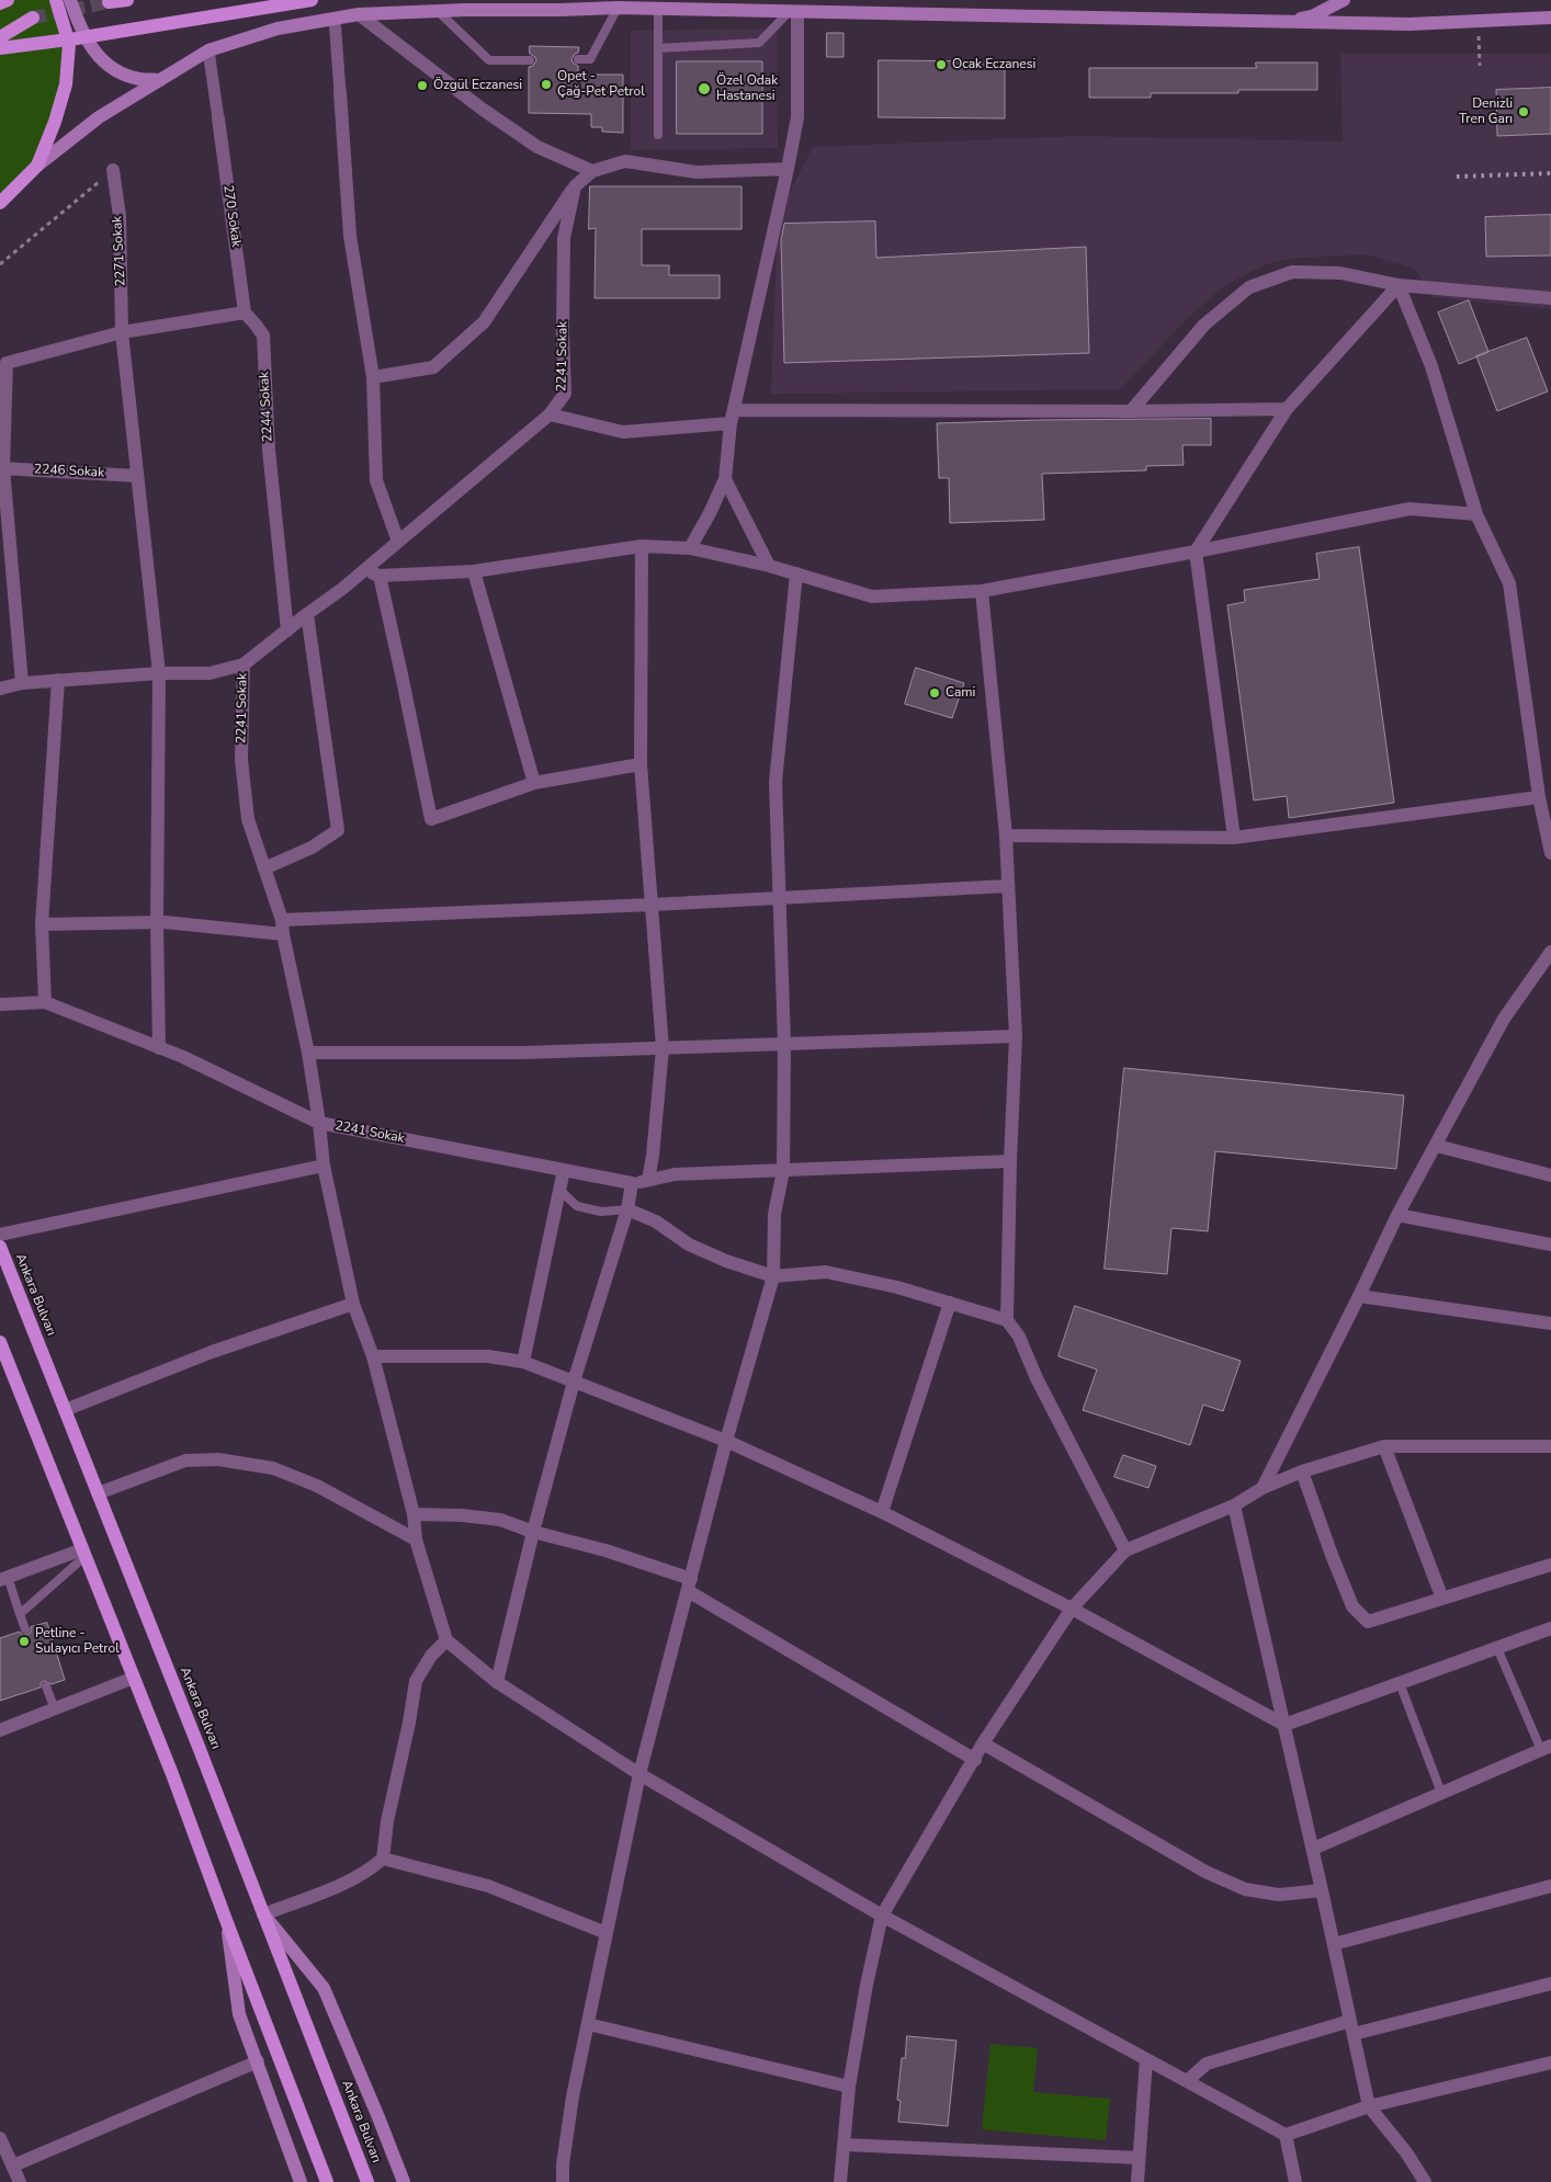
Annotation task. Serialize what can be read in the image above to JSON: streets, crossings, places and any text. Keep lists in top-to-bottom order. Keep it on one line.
{"streets":{"main road":["Ankara Bulvarı"],"street":["270 Sokak","2271 Sokak","2241 Sokak","2244 Sokak","2246 Sokak"]},"crossings":[["270 Sokak","2244 Sokak"],["2271 Sokak","2241 Sokak"],["2271 Sokak","2246 Sokak"],["2241 Sokak","2244 Sokak"]],"places":["Ocak Eczanesi","Opet - Çağ-Pet Petrol","Özgül Eczanesi","Özel Odak Hastanesi","Denizli Tren Garı","Cami","Petline - Sulayıcı Petrol"]}
